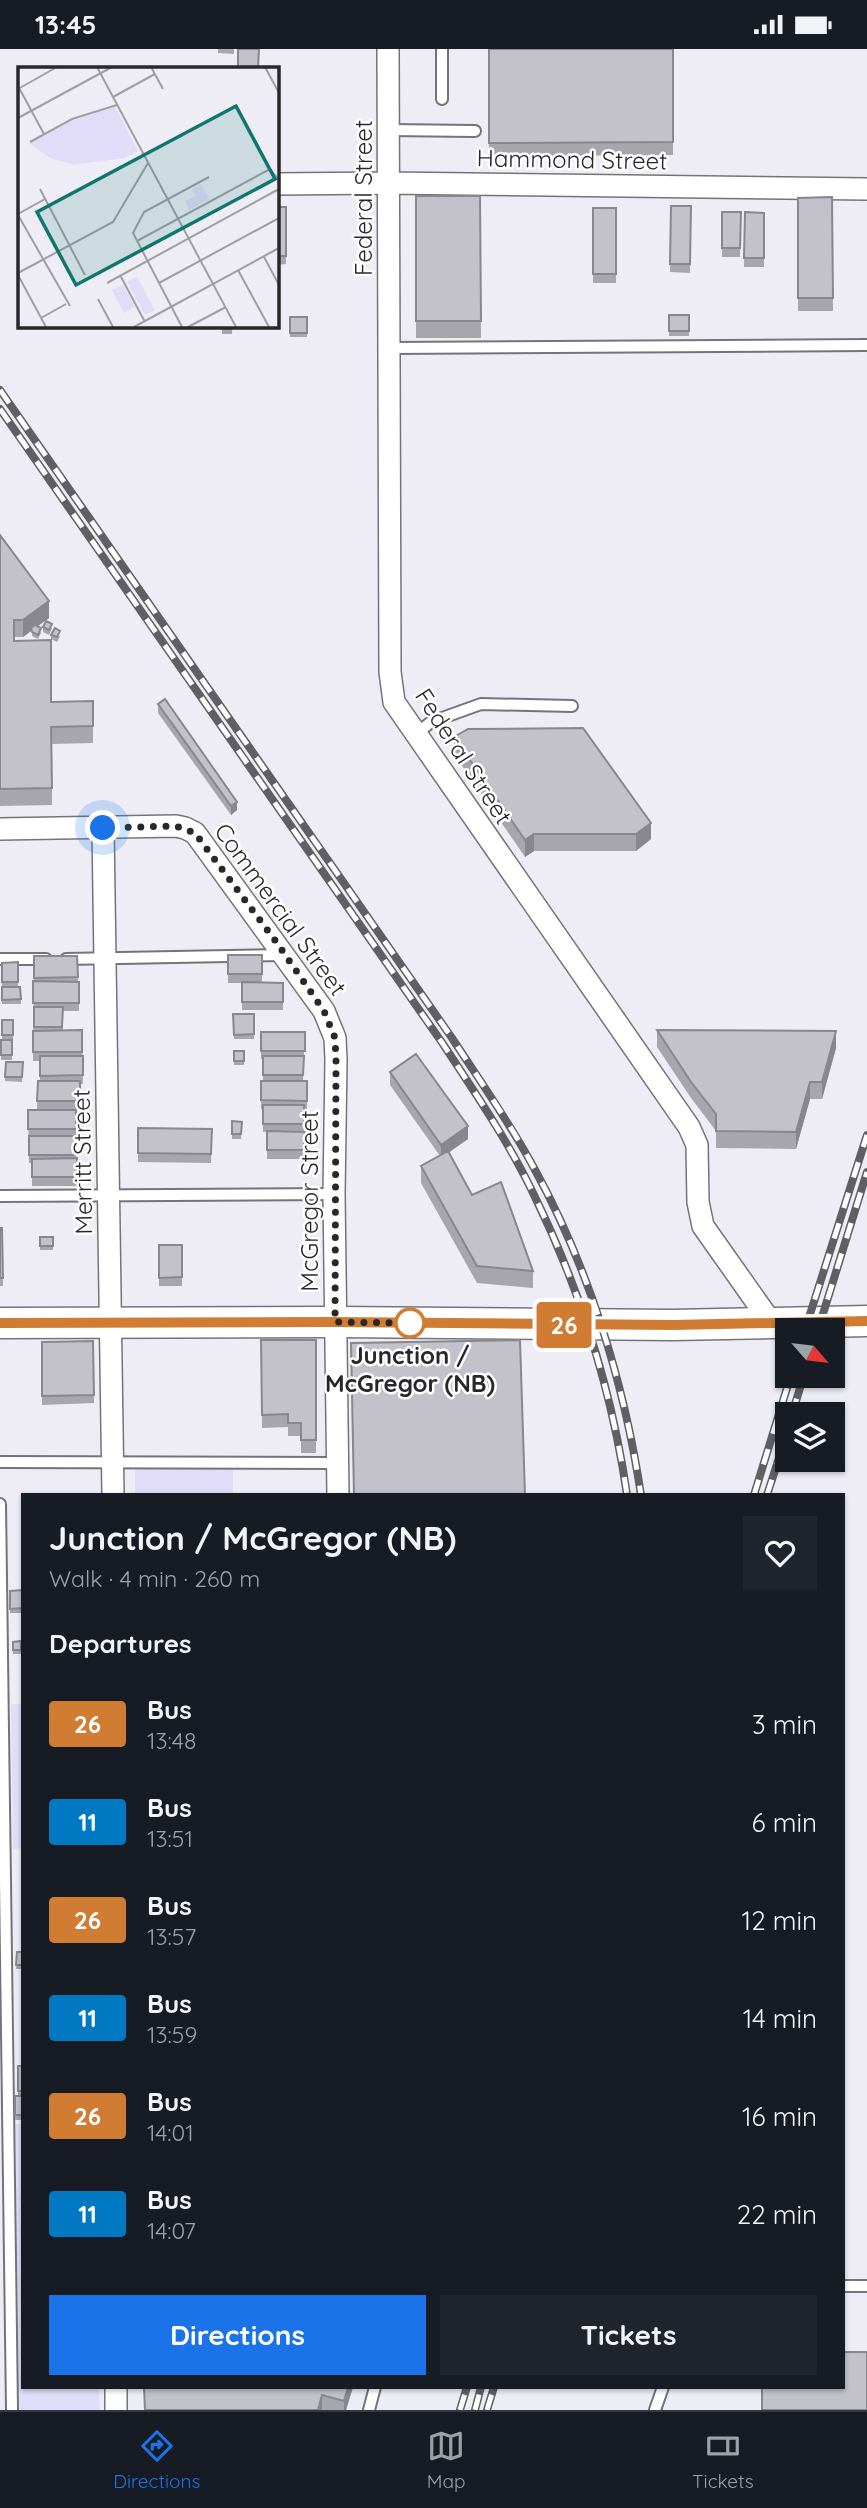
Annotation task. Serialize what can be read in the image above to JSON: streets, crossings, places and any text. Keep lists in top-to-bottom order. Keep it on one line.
{"streets":{"street":["Hammond Street","Federal Street","Commercial Street","Merritt Street","McGregor Street"]},"crossings":[["Hammond Street","Federal Street"],["Commercial Street","Merritt Street"],["Commercial Street","McGregor Street"]],"places":["Junction / McGregor (NB)"],"lines":["bus line 26"],"north":"bottom right","page":{"status":"13:45","on_map":"26","heading":[["Junction / McGregor (NB)","Walk · 4 min · 260 m"],"Departures"],"list":[{"mark":"26","name":"Bus","note":"13:48","value":"3 min"},{"mark":"11","name":"Bus","note":"13:51","value":"6 min"},{"mark":"26","name":"Bus","note":"13:57","value":"12 min"},{"mark":"11","name":"Bus","note":"13:59","value":"14 min"},{"mark":"26","name":"Bus","note":"14:01","value":"16 min"},{"mark":"11","name":"Bus","note":"14:07","value":"22 min"}],"buttons":["Directions","Tickets"],"tabs":["Directions","Map","Tickets"]}}
